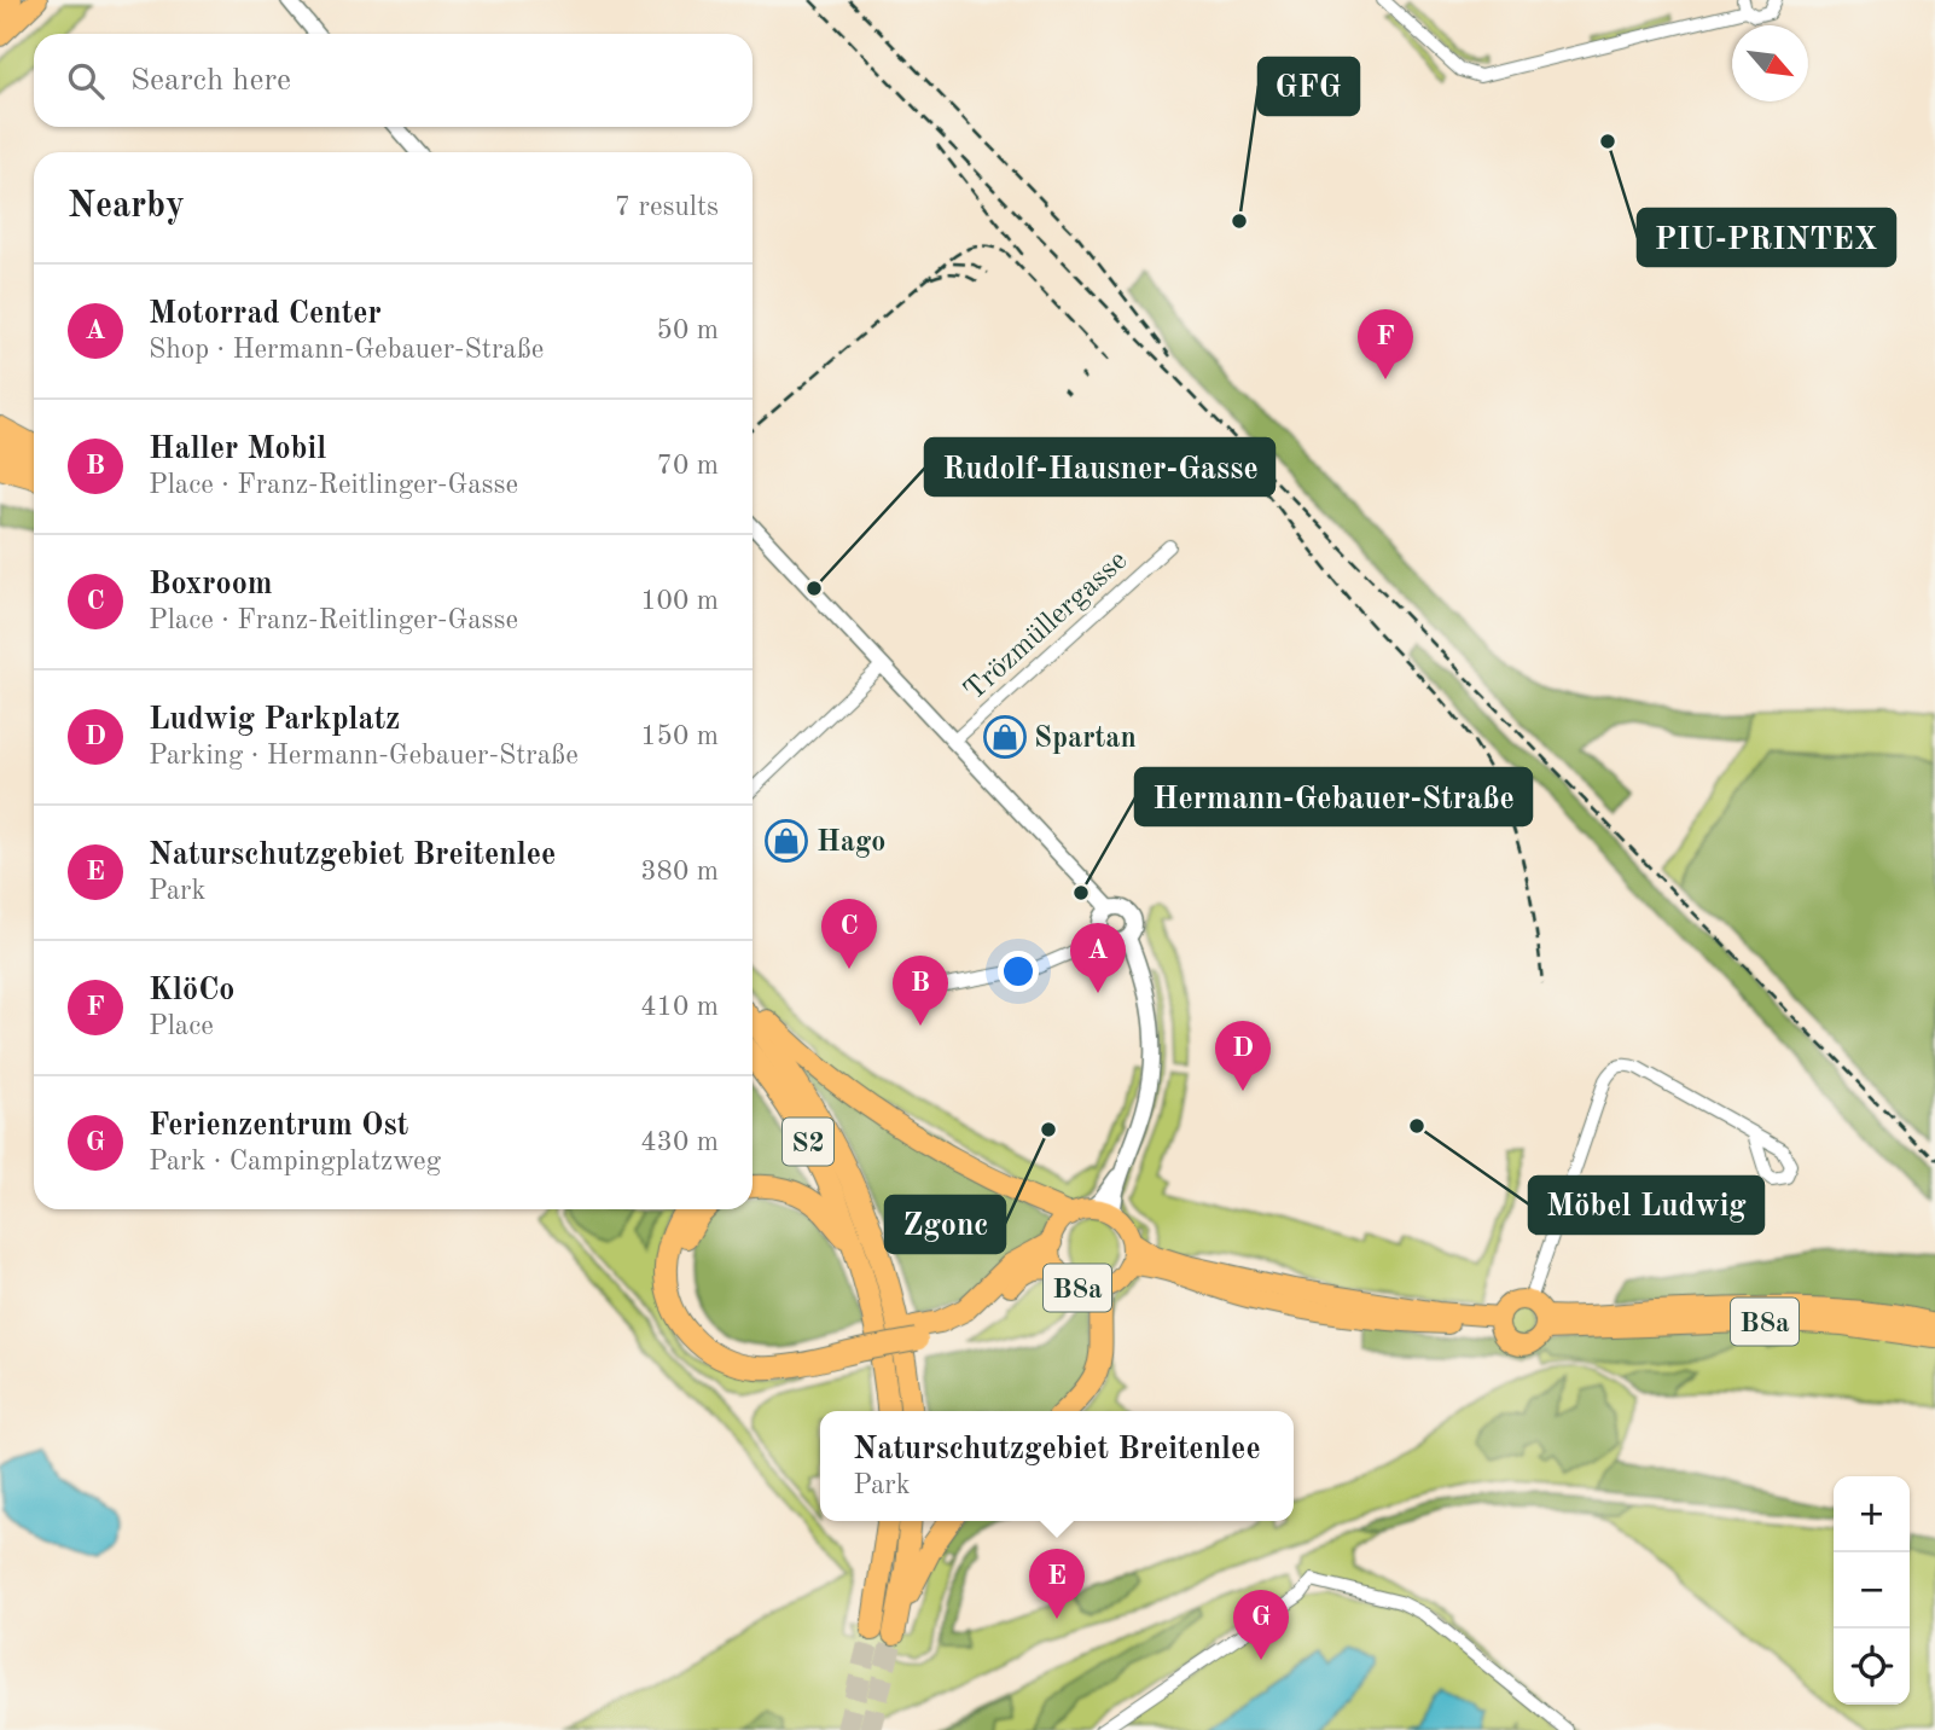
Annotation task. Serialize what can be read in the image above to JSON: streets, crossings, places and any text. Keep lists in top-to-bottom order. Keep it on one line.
{"streets":{"highway":["S2"],"main road":["B8a"],"street":["Trözmüllergasse"]},"places":{"other":["PIU-PRINTEX","GFG","Rudolf-Hausner-Gasse","Hermann-Gebauer-Straße","Möbel Ludwig","Zgonc"],"shop":["Spartan","Hago"]},"north":"bottom right","page":{"search":"Search here","heading":["Nearby","7 results"],"list":[{"mark":"A","name":"Motorrad Center","note":"Shop · Hermann-Gebauer-Straße","value":"50 m"},{"mark":"B","name":"Haller Mobil","note":"Place · Franz-Reitlinger-Gasse","value":"70 m"},{"mark":"C","name":"Boxroom","note":"Place · Franz-Reitlinger-Gasse","value":"100 m"},{"mark":"D","name":"Ludwig Parkplatz","note":"Parking · Hermann-Gebauer-Straße","value":"150 m"},{"mark":"E","name":"Naturschutzgebiet Breitenlee","note":"Park","value":"380 m"},{"mark":"F","name":"KlöCo","note":"Place","value":"410 m"},{"mark":"G","name":"Ferienzentrum Ost","note":"Park · Campingplatzweg","value":"430 m"}],"pins":["F","C","A","B","D","E","G"],"popup":["Naturschutzgebiet Breitenlee","Park"],"map_buttons":["+","−"]}}
